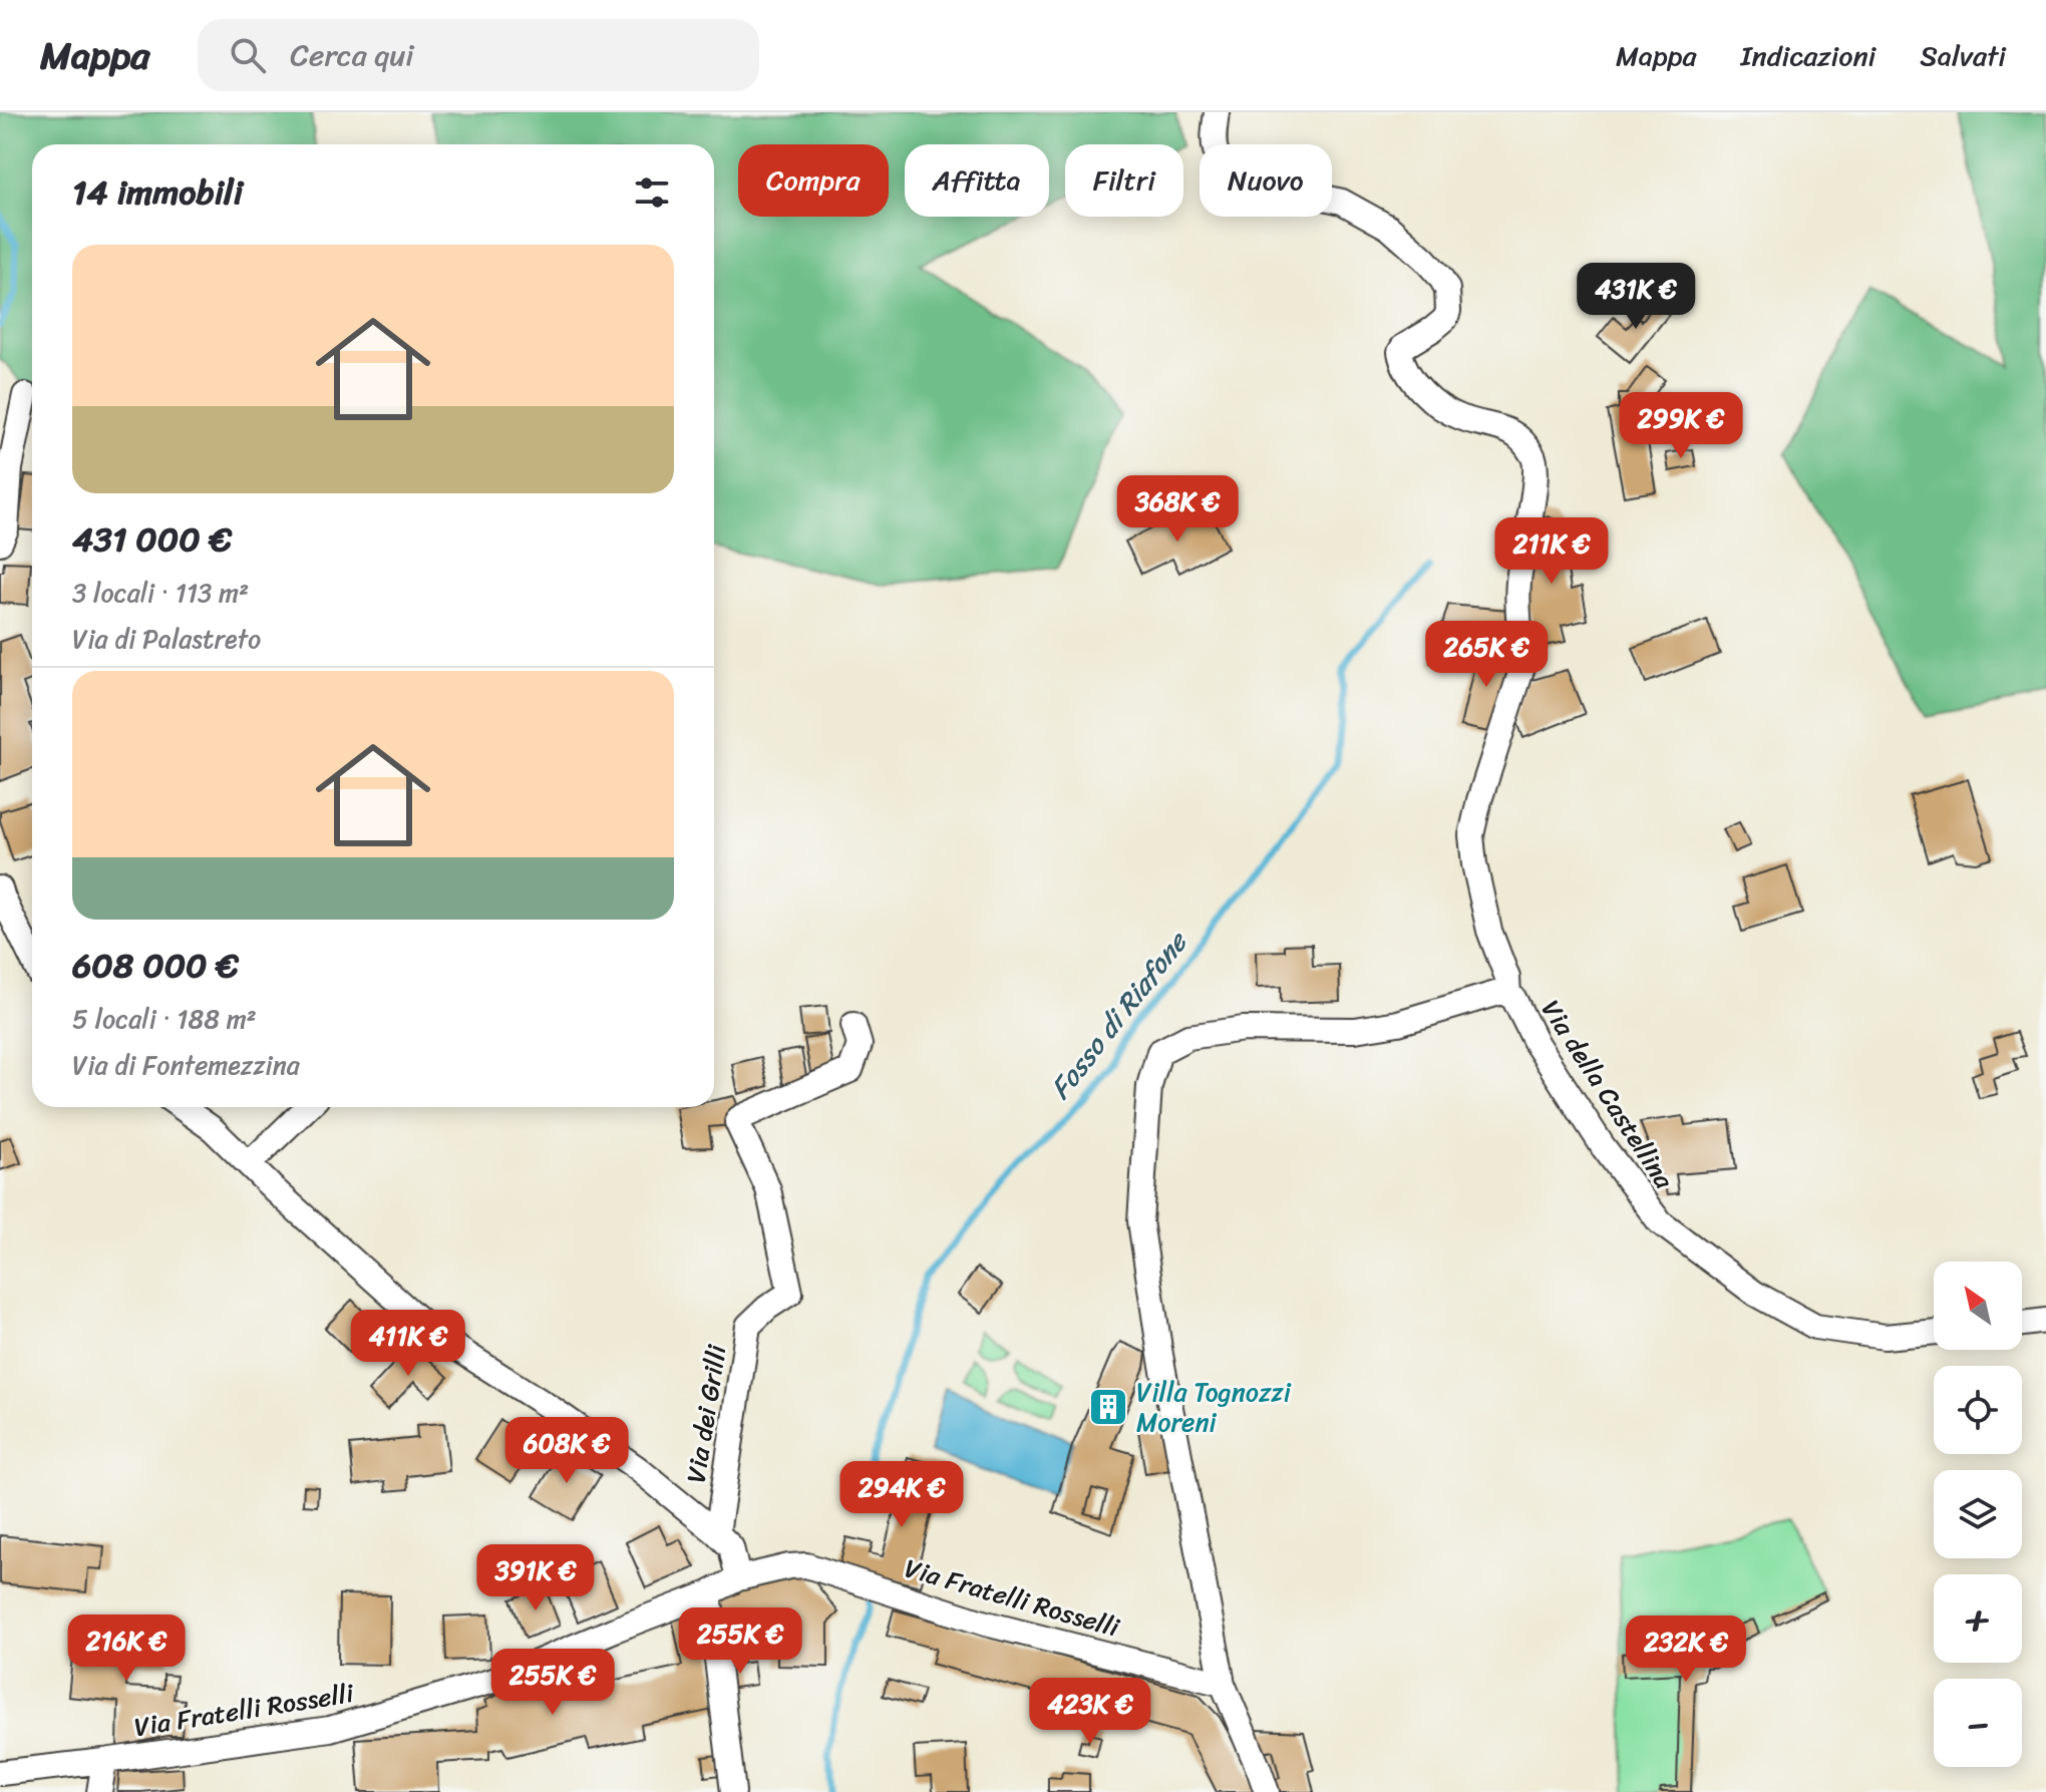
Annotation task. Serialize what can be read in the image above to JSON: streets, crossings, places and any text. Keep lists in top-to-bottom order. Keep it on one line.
{"streets":{"street":["Via della Castellina","Via dei Grilli","Via Fratelli Rosselli"]},"crossings":[["Via della Castellina","Via Fratelli Rosselli"]],"water":["Fosso di Riafone"],"places":{"building":["Villa Tognozzi Moreni"]},"north":"top left","page":{"header":"Mappa","search":"Cerca qui","nav":["Mappa","Indicazioni","Salvati"],"chip":["Compra","Affitta","Filtri","Nuovo"],"heading":"14 immobili","list":[{"name":"431 000 €","note":"3 locali · 113 m² · Via di Palastreto"},{"name":"608 000 €","note":"5 locali · 188 m² · Via di Fontemezzina"}],"price":["431K €","299K €","368K €","211K €","265K €","411K €","608K €","294K €","391K €","255K €","216K €","232K €","255K €","423K €"],"map_buttons":["+","−"]}}
